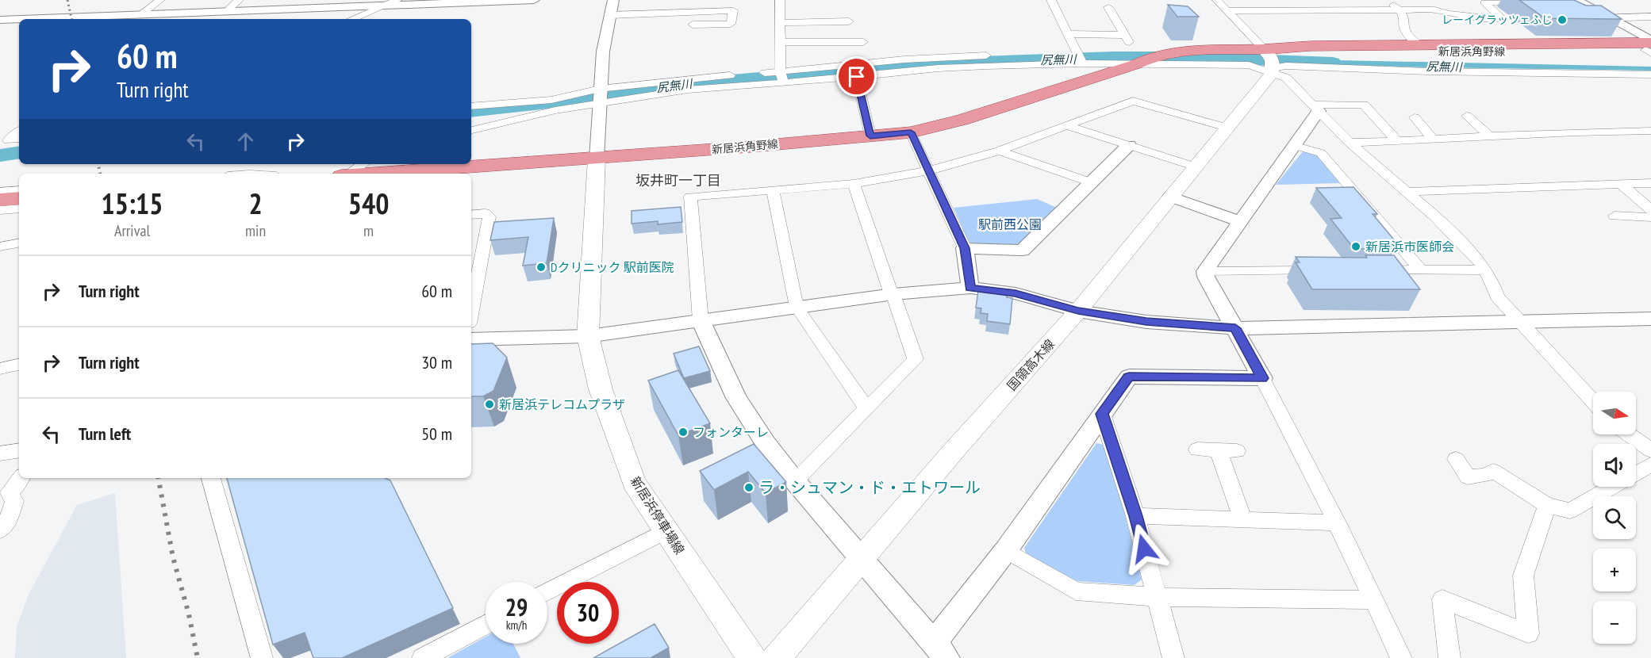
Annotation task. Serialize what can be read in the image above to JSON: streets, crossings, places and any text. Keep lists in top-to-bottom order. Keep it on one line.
{"streets":{"main road":["新居浜角野線","国領高木線","新居浜停車場線"]},"crossings":[["新居浜角野線","国領高木線"],["新居浜角野線","新居浜停車場線"]],"districts":["坂井町一丁目"],"water":["尻無川"],"parks":["駅前西公園"],"places":["レーイグラッツェふじ","新居浜市医師会","Dクリニック 駅前医院","新居浜テレコムプラザ","フォンターレ","ラ・シュマン・ド・エトワール"],"north":"right","page":{"turn":["60 m","Turn right"],"eta":["15:15","Arrival","2","min","540","m"],"list":[{"name":"Turn right","value":"60 m"},{"name":"Turn right","value":"30 m"},{"name":"Turn left","value":"50 m"}],"map_buttons":["+","−"],"speed":"29 km/h","limit":"30"}}
